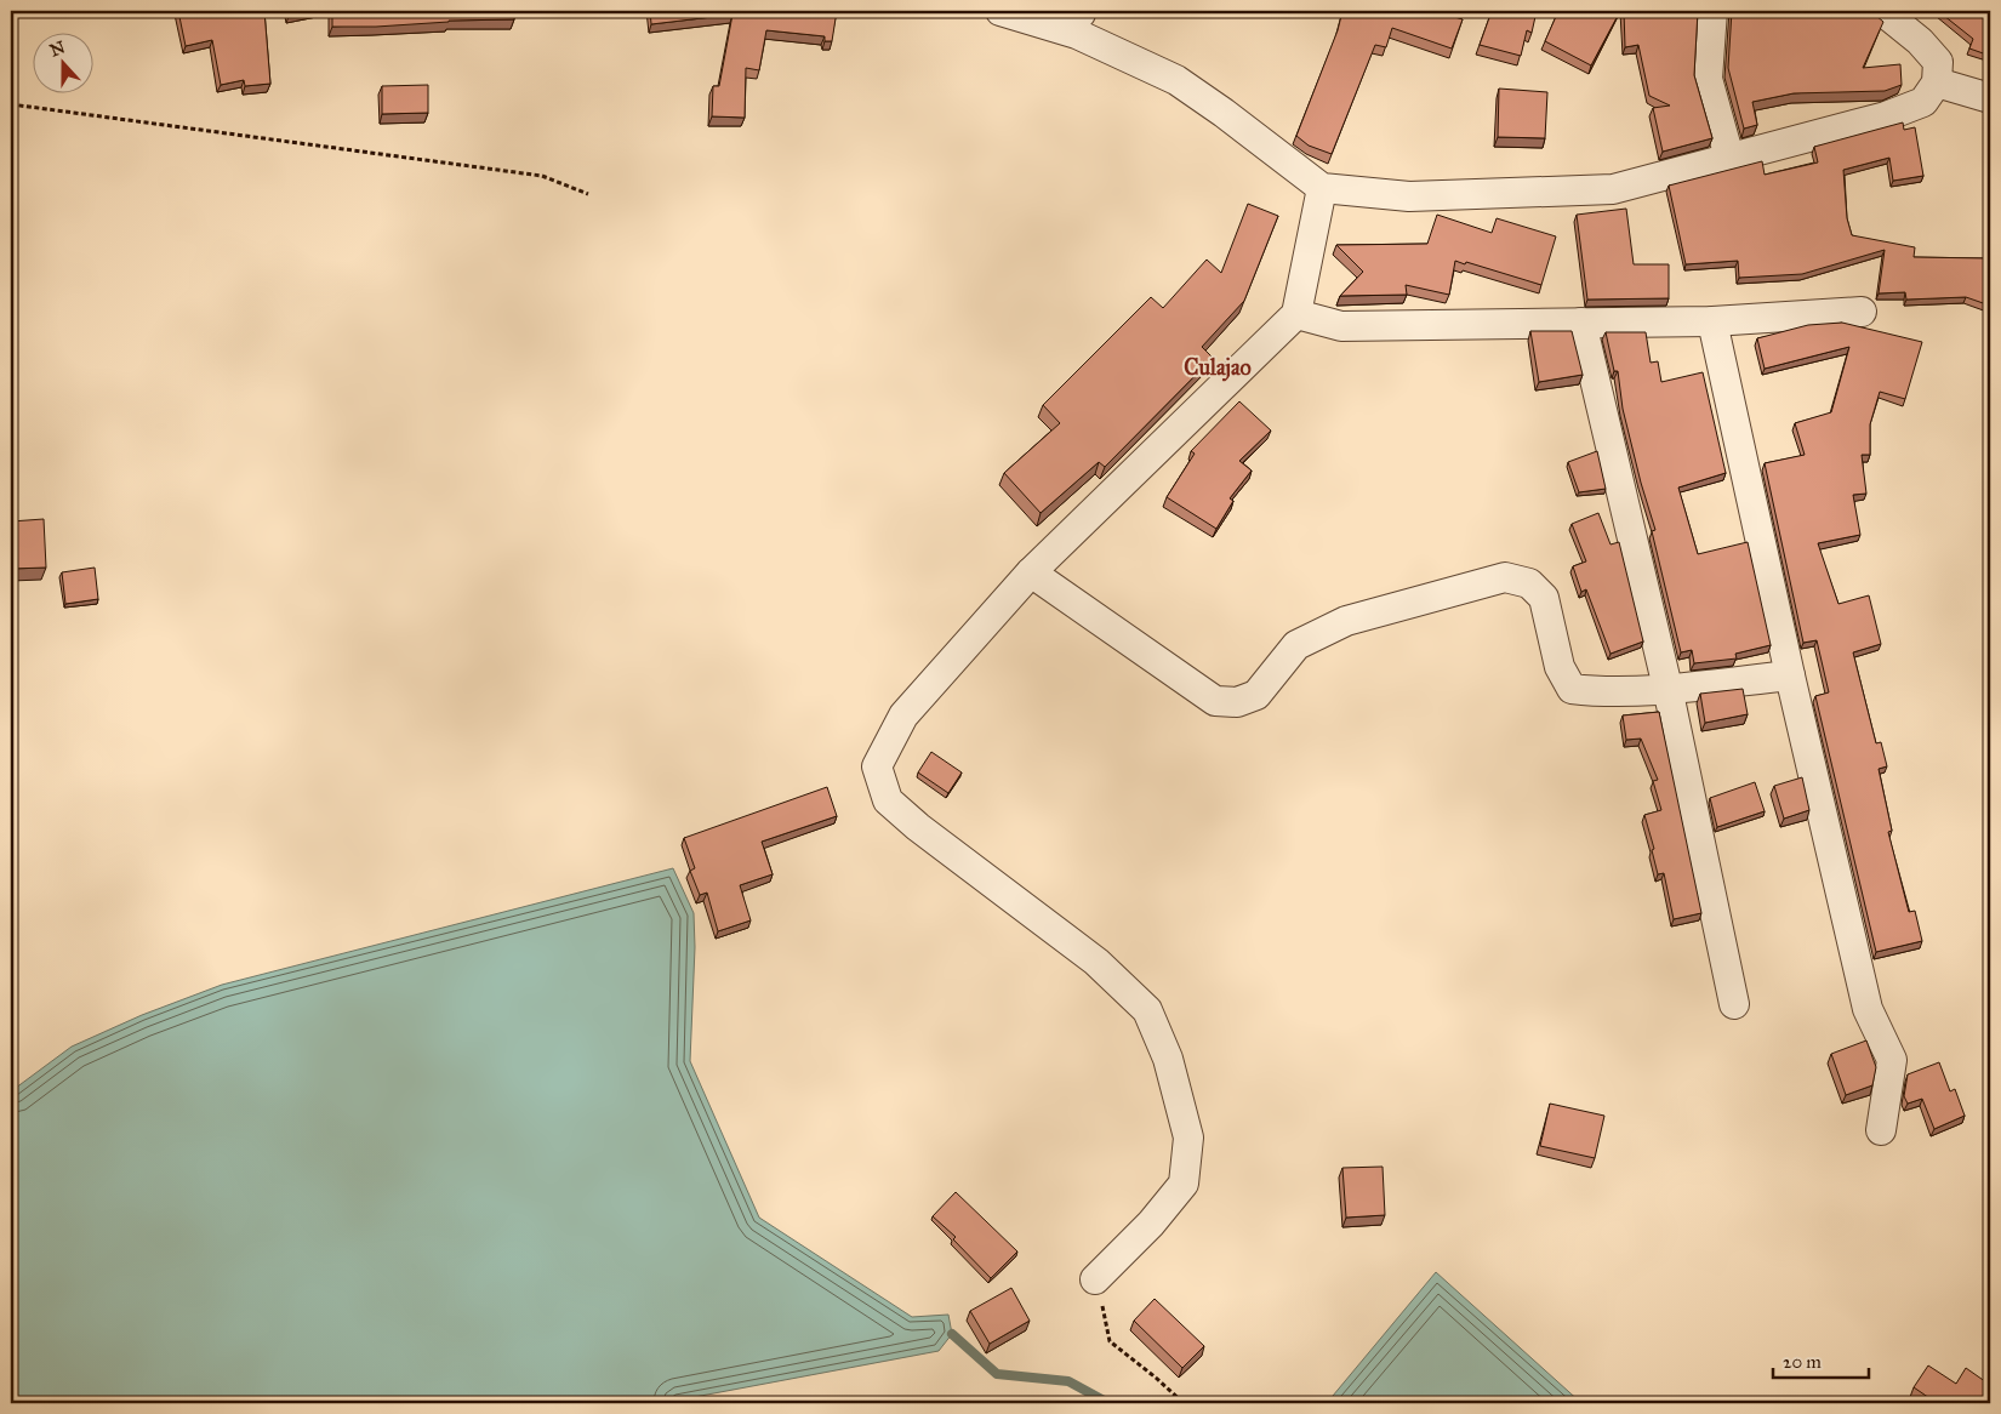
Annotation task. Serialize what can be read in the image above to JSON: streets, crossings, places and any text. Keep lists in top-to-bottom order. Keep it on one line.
{"districts":["Culajao"],"scale_bar":"20 m","north":"top"}
